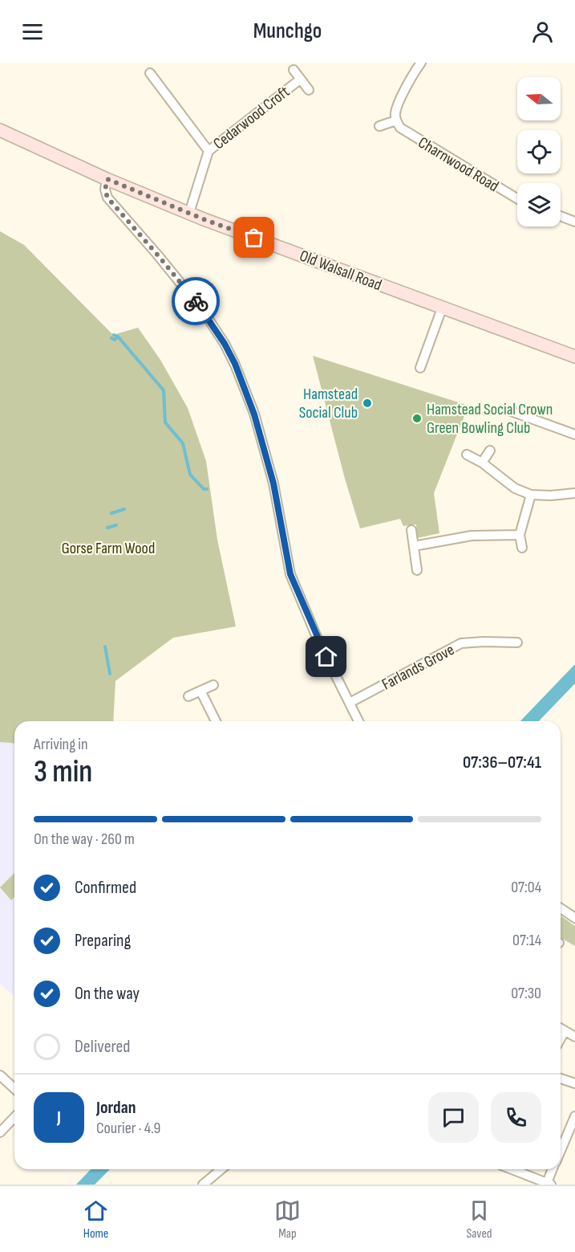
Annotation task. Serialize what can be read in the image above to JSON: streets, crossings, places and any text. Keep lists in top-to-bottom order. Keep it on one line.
{"streets":{"main road":["Old Walsall Road"],"street":["Cedarwood Croft","Charnwood Road","Farlands Grove"]},"crossings":[["Cedarwood Croft","Old Walsall Road"]],"parks":["Gorse Farm Wood"],"places":["Hamstead Social Club","Hamstead Social Crown Green Bowling Club"],"north":"left","page":{"header":"Munchgo","heading":["3 min","Arriving in","07:36–07:41"],"panel":["Jordan","Courier · 4.9"],"bar":"On the way · 260 m","list":[["Confirmed","07:04"],["Preparing","07:14"],["On the way","07:30"],"Delivered"],"round":"J","tabs":["Home","Map","Saved"]}}
